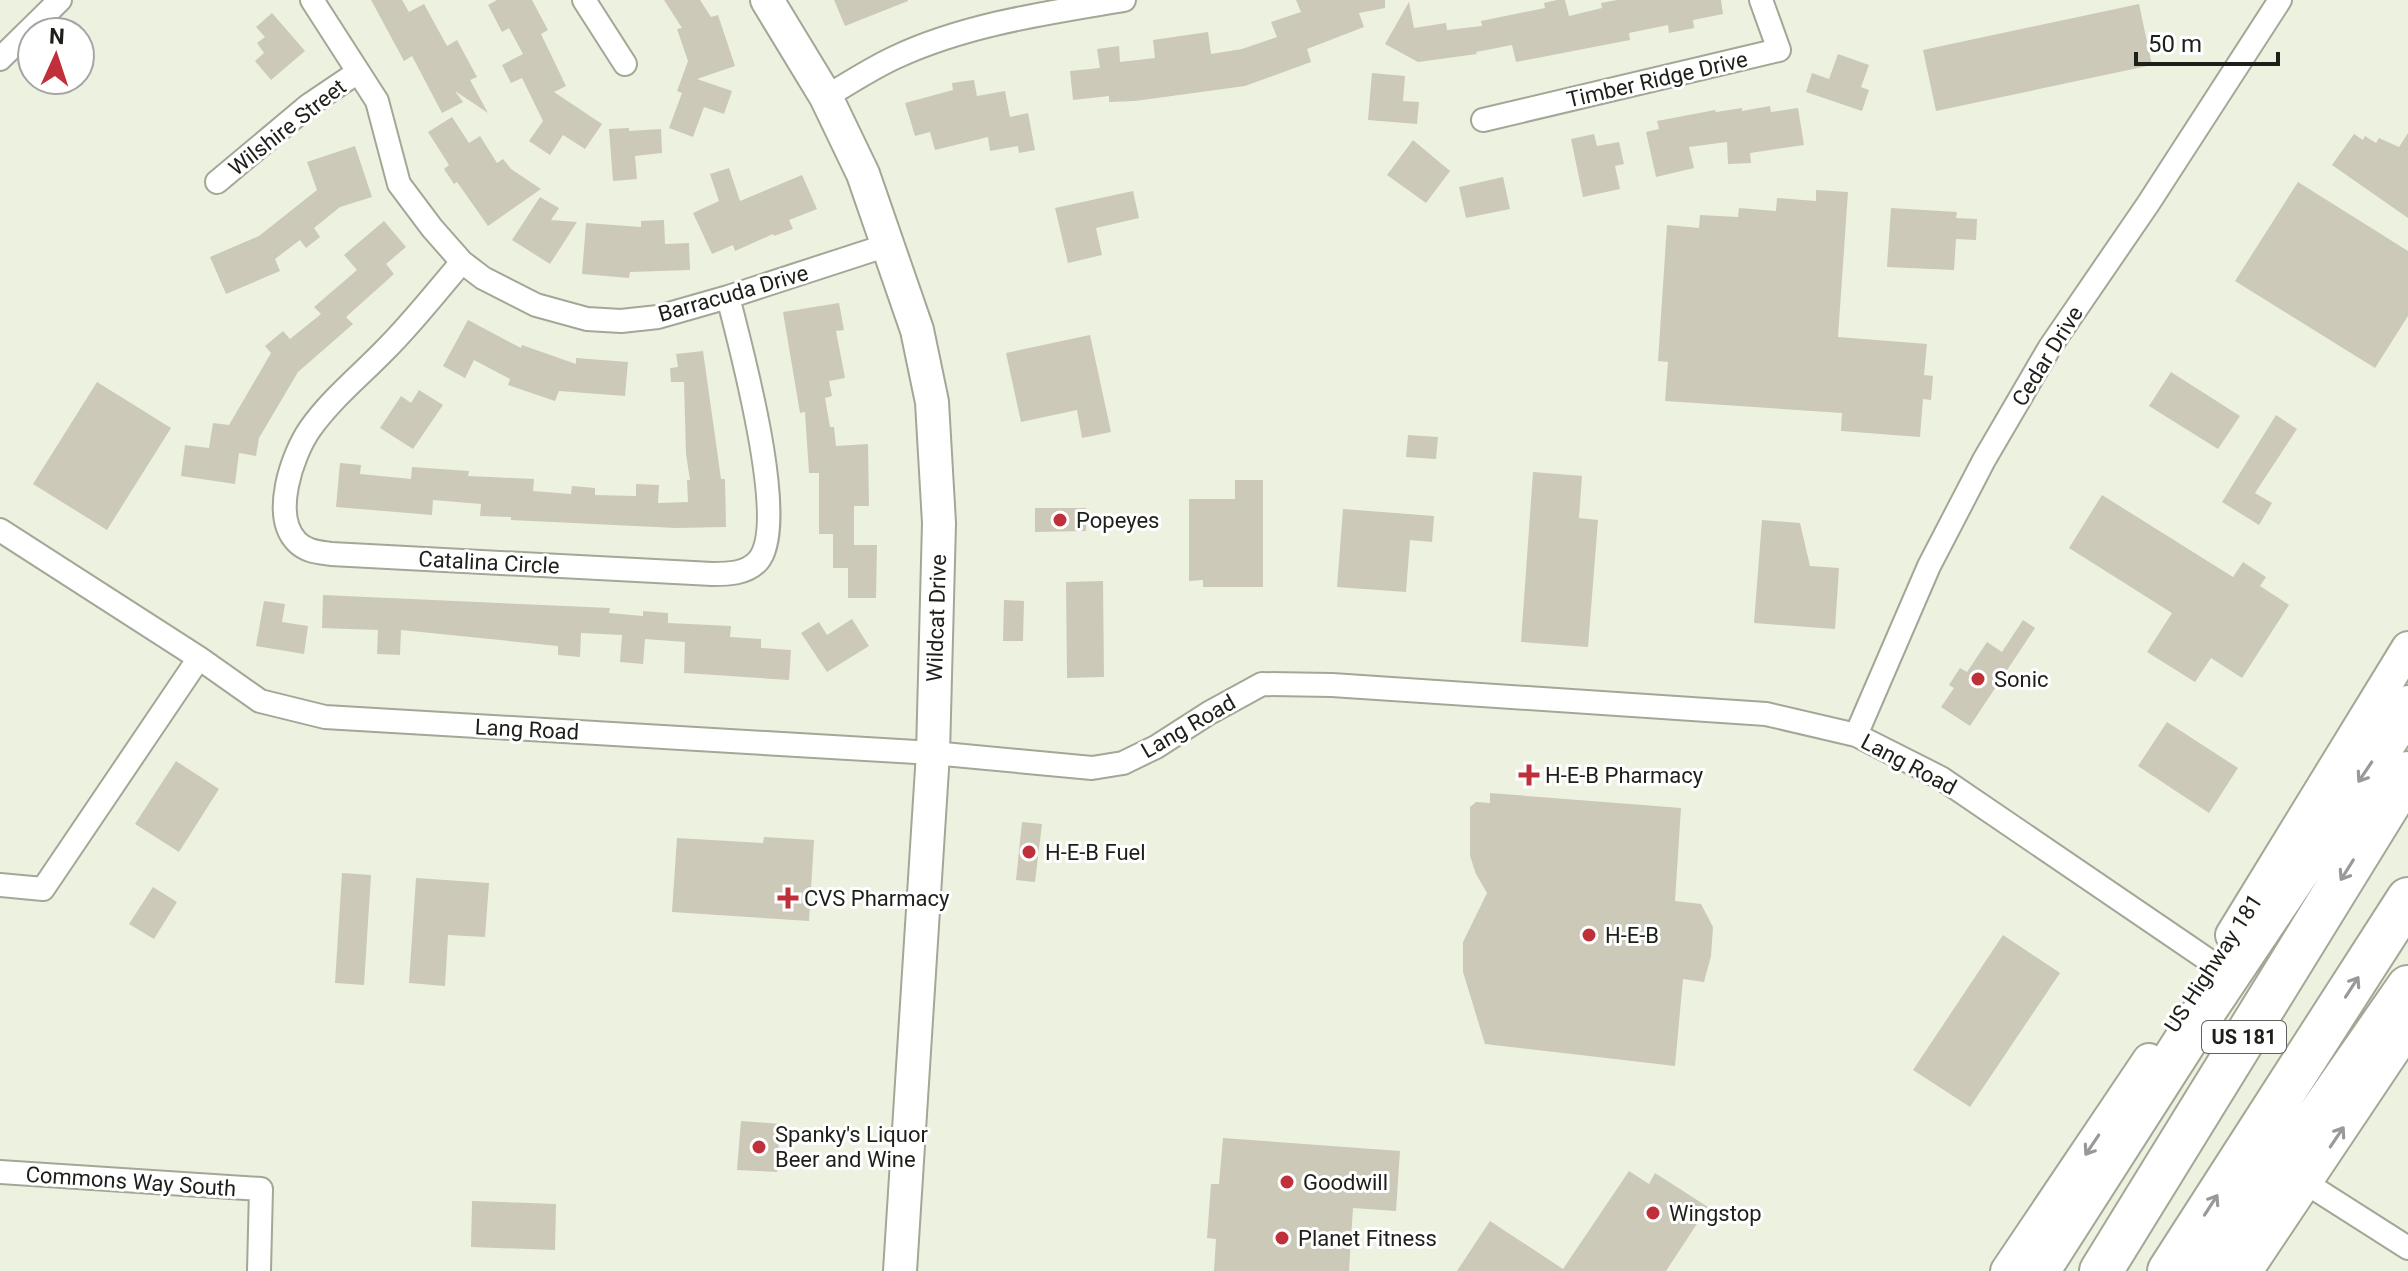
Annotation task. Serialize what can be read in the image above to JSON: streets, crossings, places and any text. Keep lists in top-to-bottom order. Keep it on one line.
{"streets":{"highway":["US 181"],"main road":["Wildcat Drive","US Highway 181"],"street":["Timber Ridge Drive","Wilshire Street","Barracuda Drive","Cedar Drive","Catalina Circle","Lang Road","Commons Way South"]},"crossings":[["Wilshire Street","Barracuda Drive"],["Barracuda Drive","Catalina Circle"],["Barracuda Drive","Wildcat Drive"],["Cedar Drive","Lang Road"],["Wildcat Drive","Lang Road"],["Lang Road","US Highway 181"]],"places":{"other":["Popeyes","Sonic","H-E-B Fuel","H-E-B","Spanky's Liquor Beer and Wine","Goodwill","Wingstop","Planet Fitness"],"health":["H-E-B Pharmacy","CVS Pharmacy"]},"scale_bar":"50 m","north":"top"}
